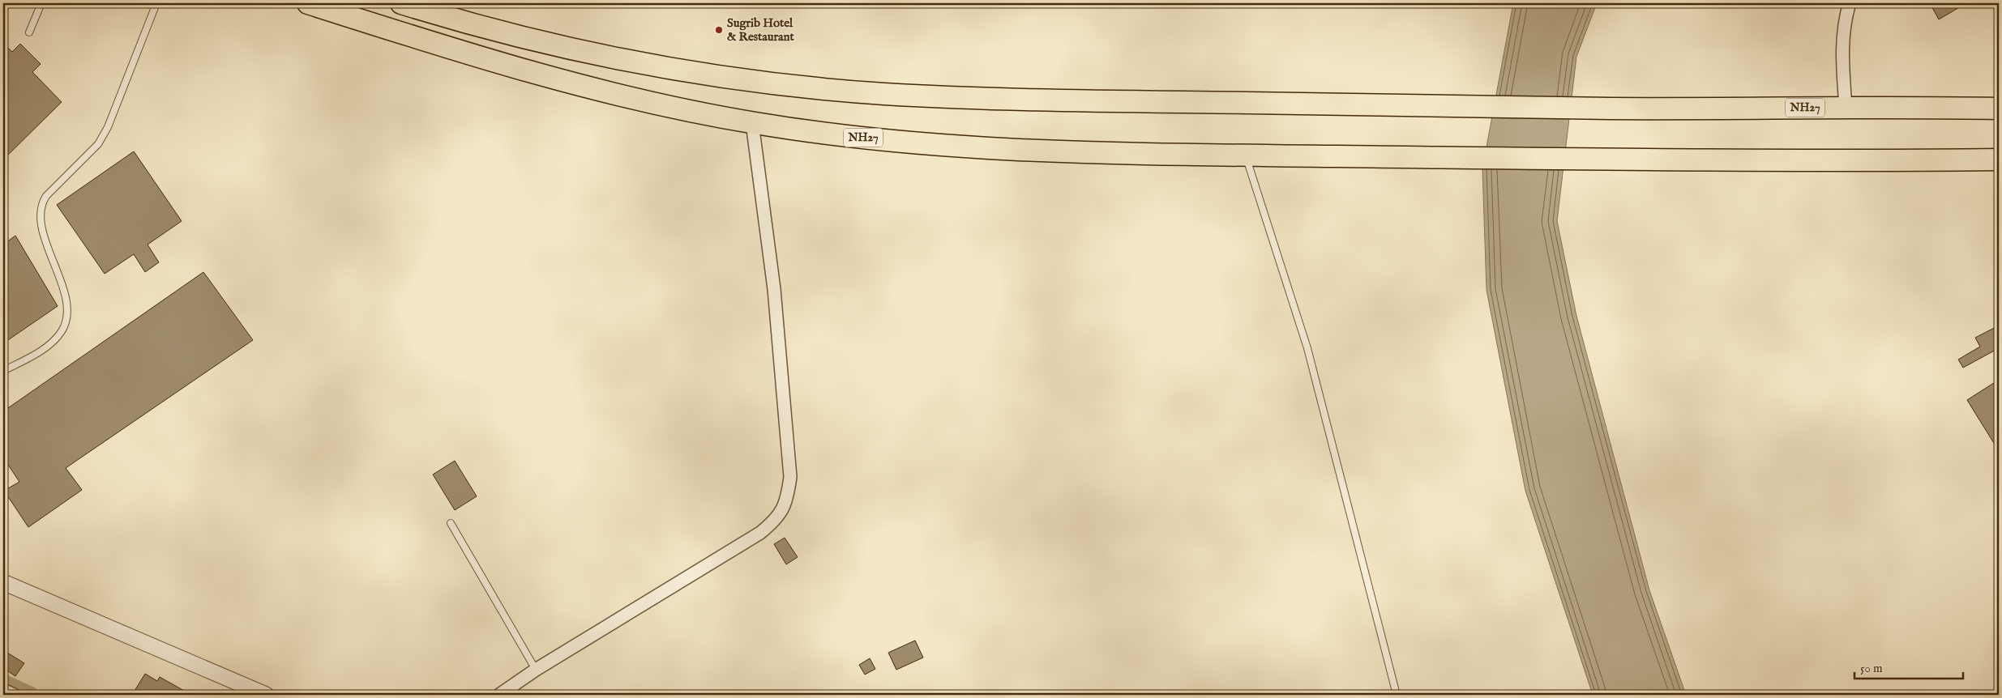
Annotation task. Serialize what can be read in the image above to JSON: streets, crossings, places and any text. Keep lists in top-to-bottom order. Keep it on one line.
{"streets":{"highway":["NH27"]},"places":["Sugrib Hotel & Restaurant"],"scale_bar":"50 m"}
